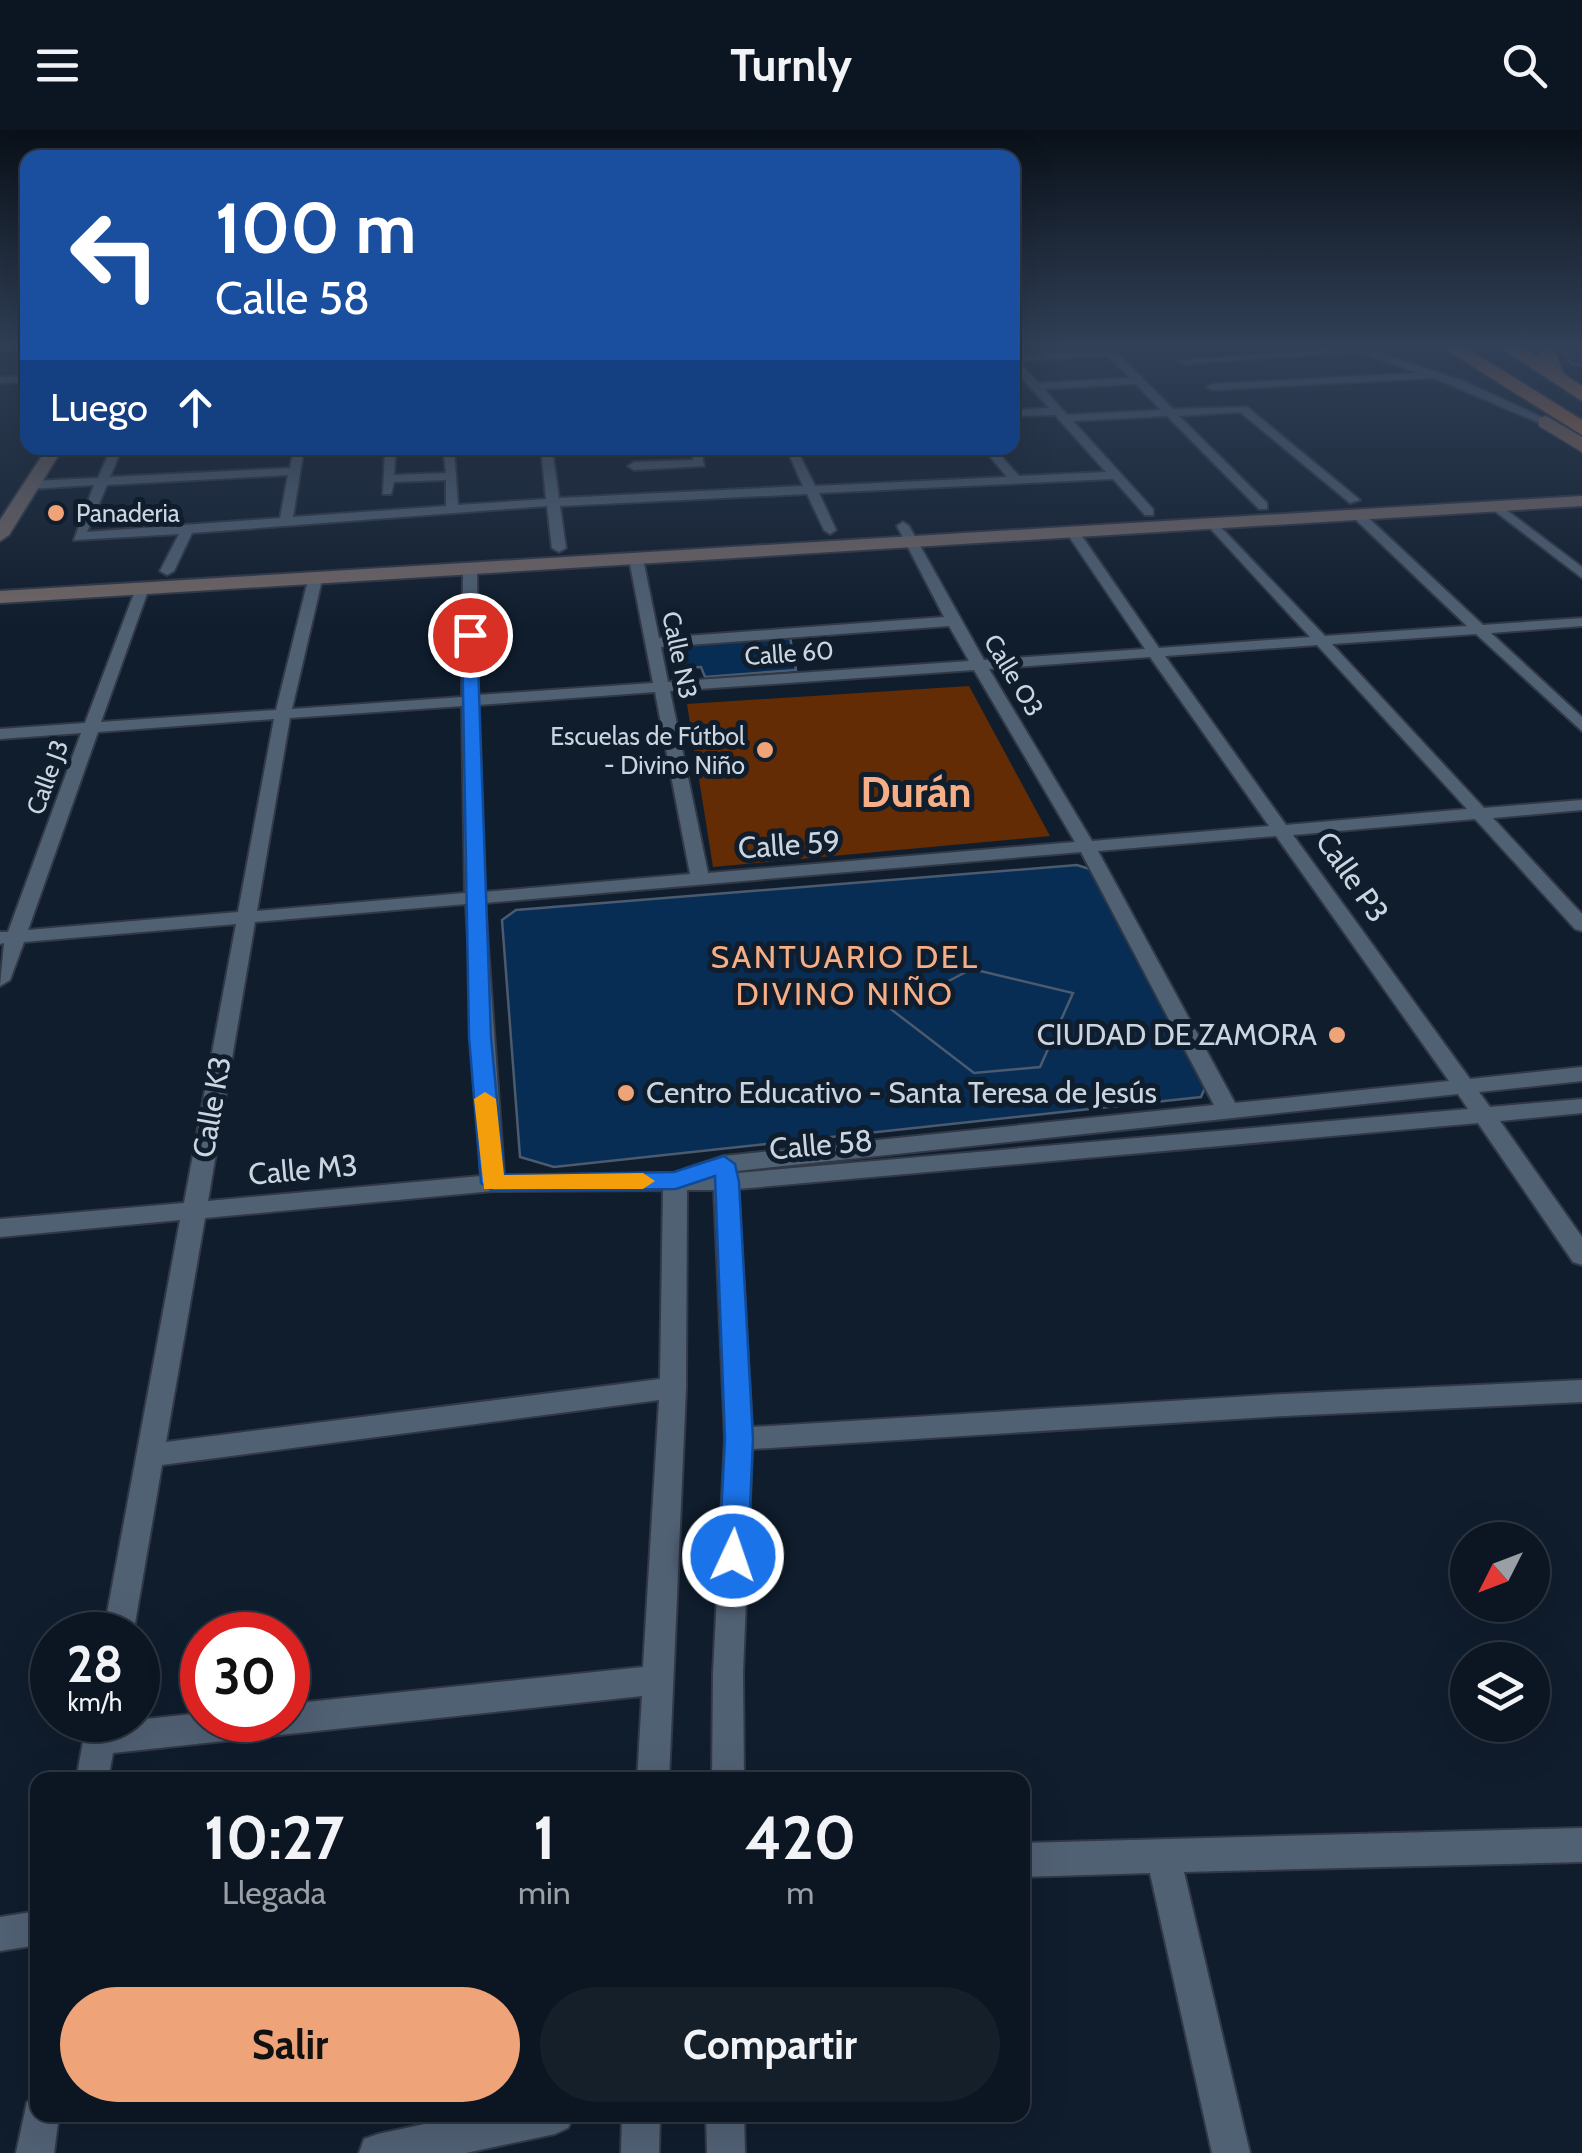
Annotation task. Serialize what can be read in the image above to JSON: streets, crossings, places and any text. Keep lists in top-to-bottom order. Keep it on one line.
{"streets":{"street":["Calle 60","Calle N3","Calle O3","Calle J3","Calle 59","Calle P3","Calle K3","Calle 58","Calle M3"]},"crossings":[["Calle 60","Calle N3"],["Calle 60","Calle O3"],["Calle 60","Calle J3"],["Calle 60","Calle P3"],["Calle 60","Calle K3"],["Calle N3","Calle 59"],["Calle O3","Calle 59"],["Calle O3","Calle 58"],["Calle J3","Calle 59"],["Calle 59","Calle P3"],["Calle 59","Calle K3"],["Calle P3","Calle 58"],["Calle K3","Calle M3"],["Calle 58","Calle M3"]],"districts":["Durán","SANTUARIO DEL DIVINO NIÑO"],"places":["Panaderia","Escuelas de Fútbol - Divino Niño","CIUDAD DE ZAMORA","Centro Educativo - Santa Teresa de Jesús"],"north":"bottom left","page":{"header":"Turnly","turn":["100 m","Calle 58"],"then":"Luego","speed":"28 km/h","limit":"30","eta":["10:27","Llegada","1","min","420","m"],"buttons":["Salir","Compartir"]}}
